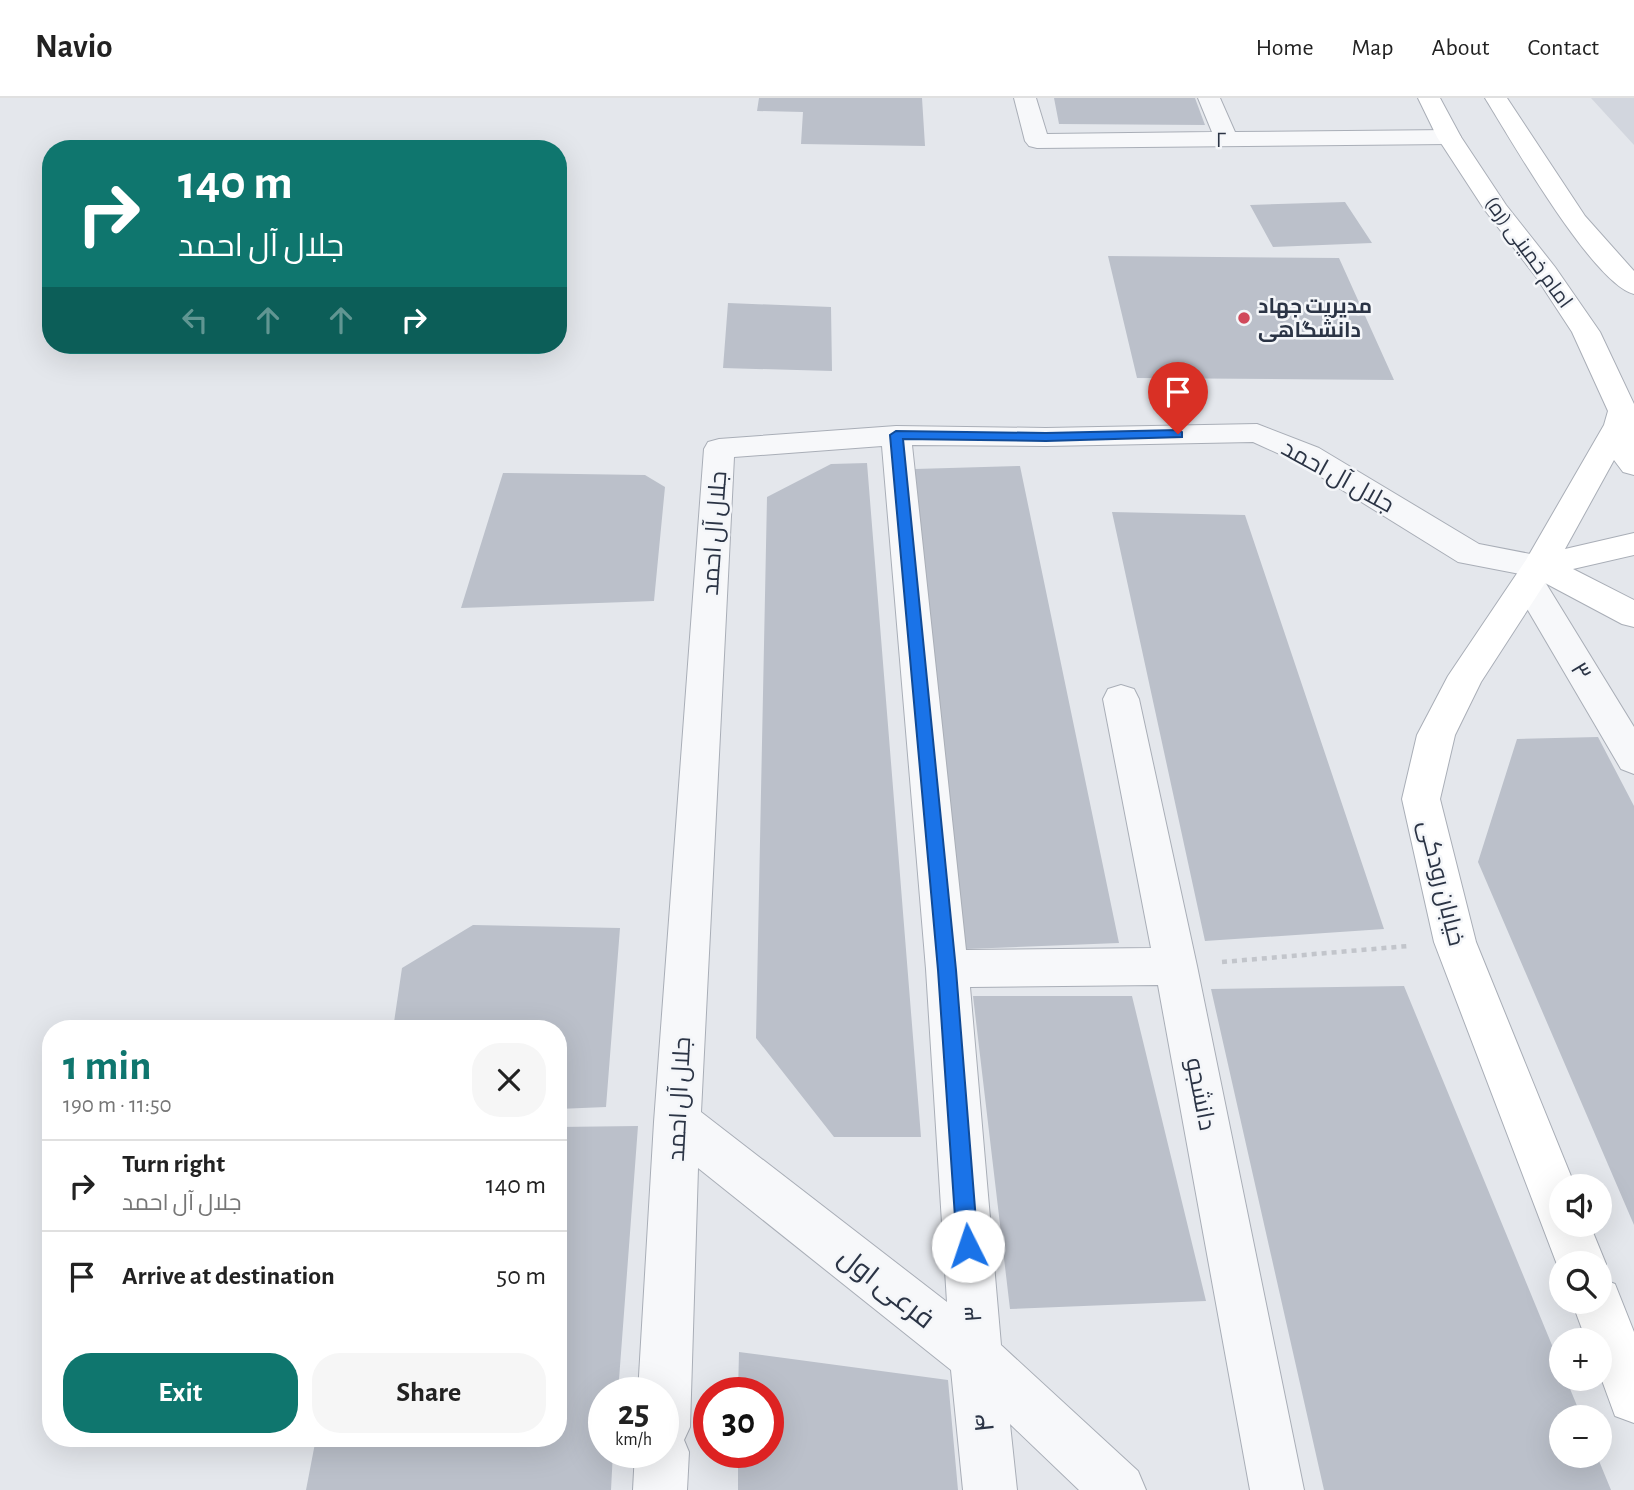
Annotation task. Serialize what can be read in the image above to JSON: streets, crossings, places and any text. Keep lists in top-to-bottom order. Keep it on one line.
{"streets":{"main road":["امام خمینی (ره)","خیابان رودکی"],"street":["۲","جلال آل احمد","۳","دانشجو","فرعی اول","۴"]},"crossings":[["۲","امام خمینی (ره)"],["امام خمینی (ره)","خیابان رودکی"],["جلال آل احمد","۳"],["جلال آل احمد","خیابان رودکی"],["جلال آل احمد","فرعی اول"],["۳","خیابان رودکی"],["۳","فرعی اول"],["۳","۴"],["فرعی اول","۴"]],"places":["مدیریت جهاد دانشگاهی"],"page":{"header":"Navio","nav":["Home","Map","About","Contact"],"turn":["140 m","جلال آل احمد"],"heading":["1 min","190 m · 11:50"],"list":[{"name":"Turn right","note":"جلال آل احمد","value":"140 m"},{"name":"Arrive at destination","value":"50 m"}],"map_buttons":["+","−"],"buttons":["Exit","Share"],"speed":"25 km/h","limit":"30"}}
